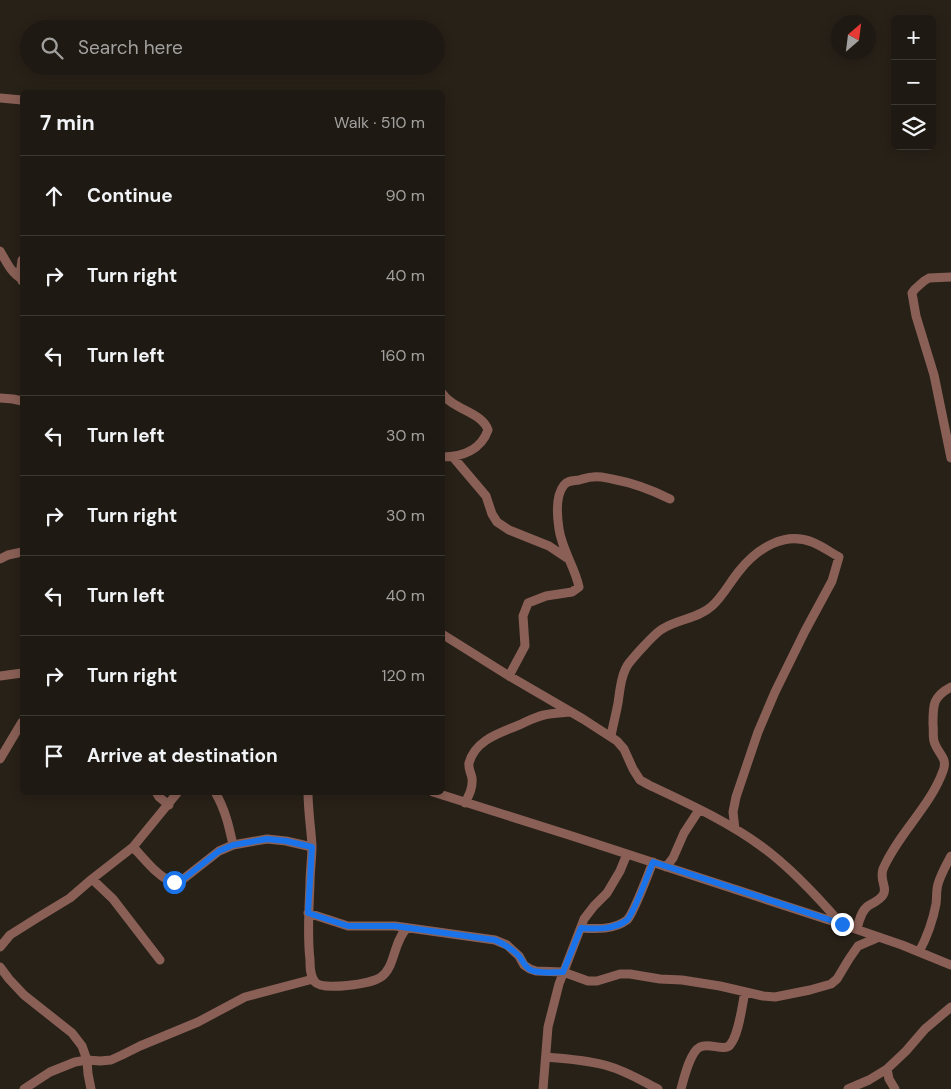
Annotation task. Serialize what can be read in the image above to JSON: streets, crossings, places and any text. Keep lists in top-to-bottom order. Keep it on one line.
{"north":"top right","page":{"map_buttons":["+","−"],"search":"Search here","heading":["7 min","Walk · 510 m"],"list":[["Continue","90 m"],["Turn right","40 m"],["Turn left","160 m"],["Turn left","30 m"],["Turn right","30 m"],["Turn left","40 m"],["Turn right","120 m"],"Arrive at destination"]}}
